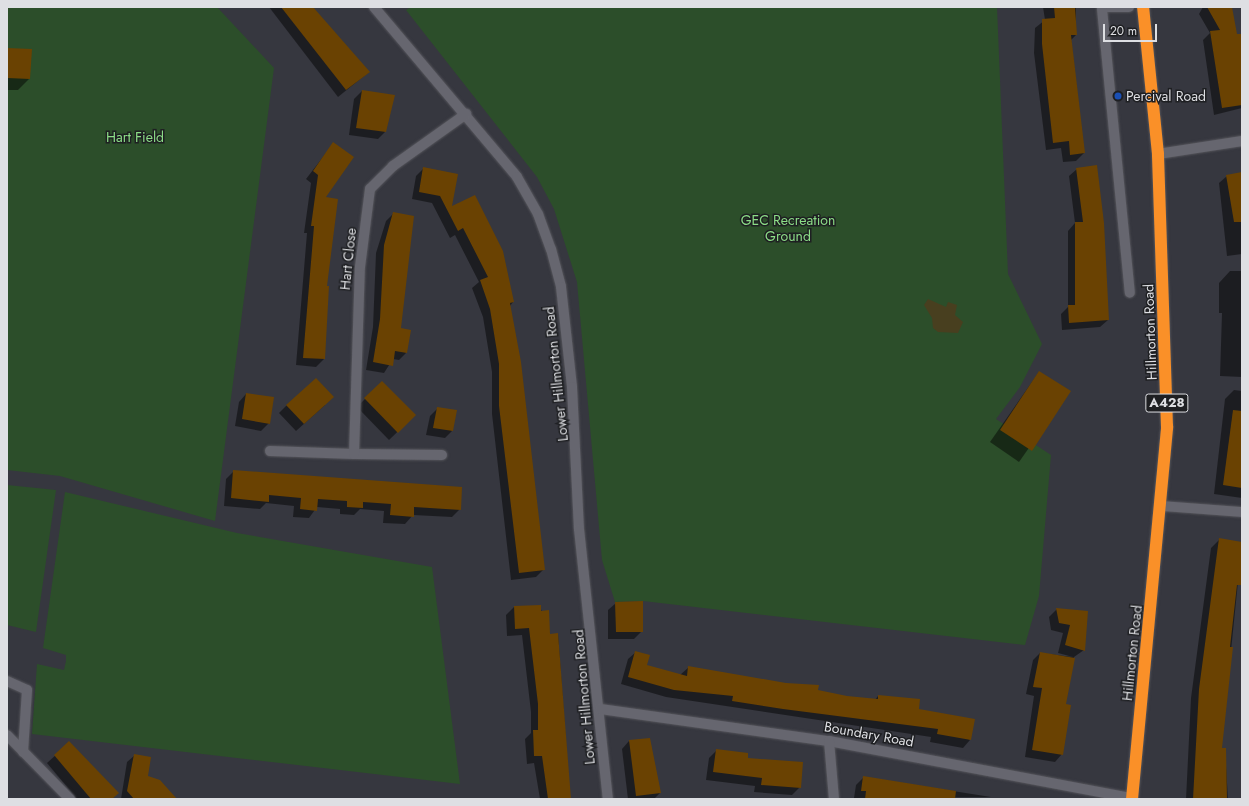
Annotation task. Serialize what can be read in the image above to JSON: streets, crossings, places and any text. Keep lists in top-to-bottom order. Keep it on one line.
{"streets":{"highway":["Hillmorton Road","A428"],"street":["Hart Close","Lower Hillmorton Road","Boundary Road"]},"crossings":[["Hart Close","Lower Hillmorton Road"],["Hillmorton Road","Boundary Road"],["Lower Hillmorton Road","Boundary Road"]],"parks":["Hart Field","GEC Recreation Ground"],"places":["Percival Road"],"scale_bar":"20 m"}
